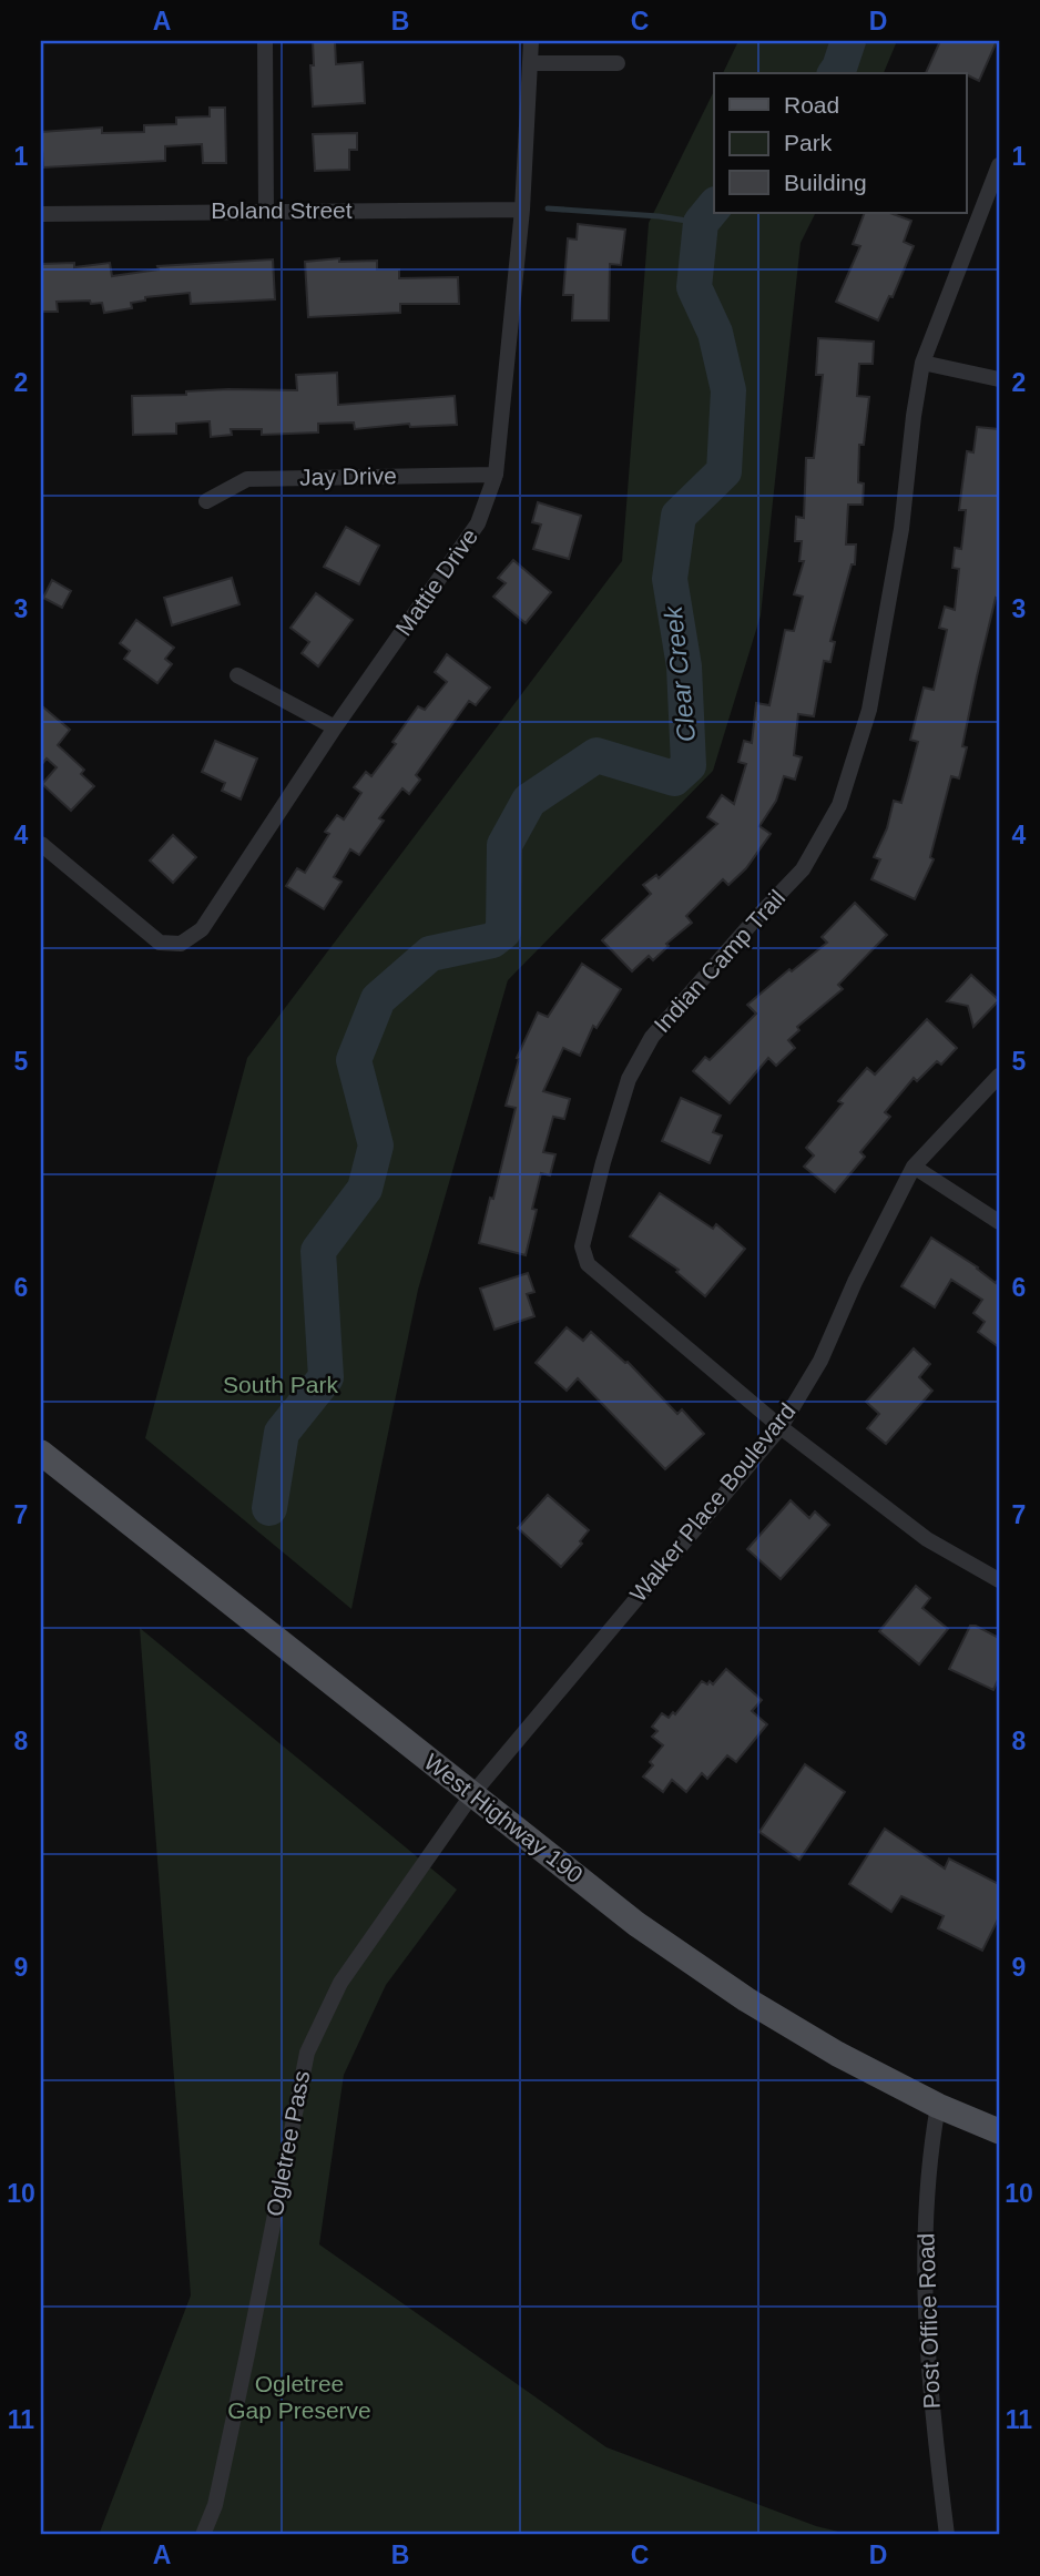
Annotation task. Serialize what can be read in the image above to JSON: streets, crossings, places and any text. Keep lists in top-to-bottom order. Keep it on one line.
{"streets":{"main road":["West Highway 190"],"street":["Boland Street","Jay Drive","Mattie Drive","Indian Camp Trail","Walker Place Boulevard","Ogletree Pass","Post Office Road"]},"crossings":[["Boland Street","Mattie Drive"],["Jay Drive","Mattie Drive"],["Indian Camp Trail","Walker Place Boulevard"],["Walker Place Boulevard","West Highway 190"],["Walker Place Boulevard","Ogletree Pass"],["West Highway 190","Ogletree Pass"],["West Highway 190","Post Office Road"]],"water":["Clear Creek"],"parks":["South Park","Ogletree Gap Preserve"],"legend":["Road","Park","Building"],"grid":{"columns":["A","B","C","D"],"rows":["1","2","3","4","5","6","7","8","9","10","11"]}}
